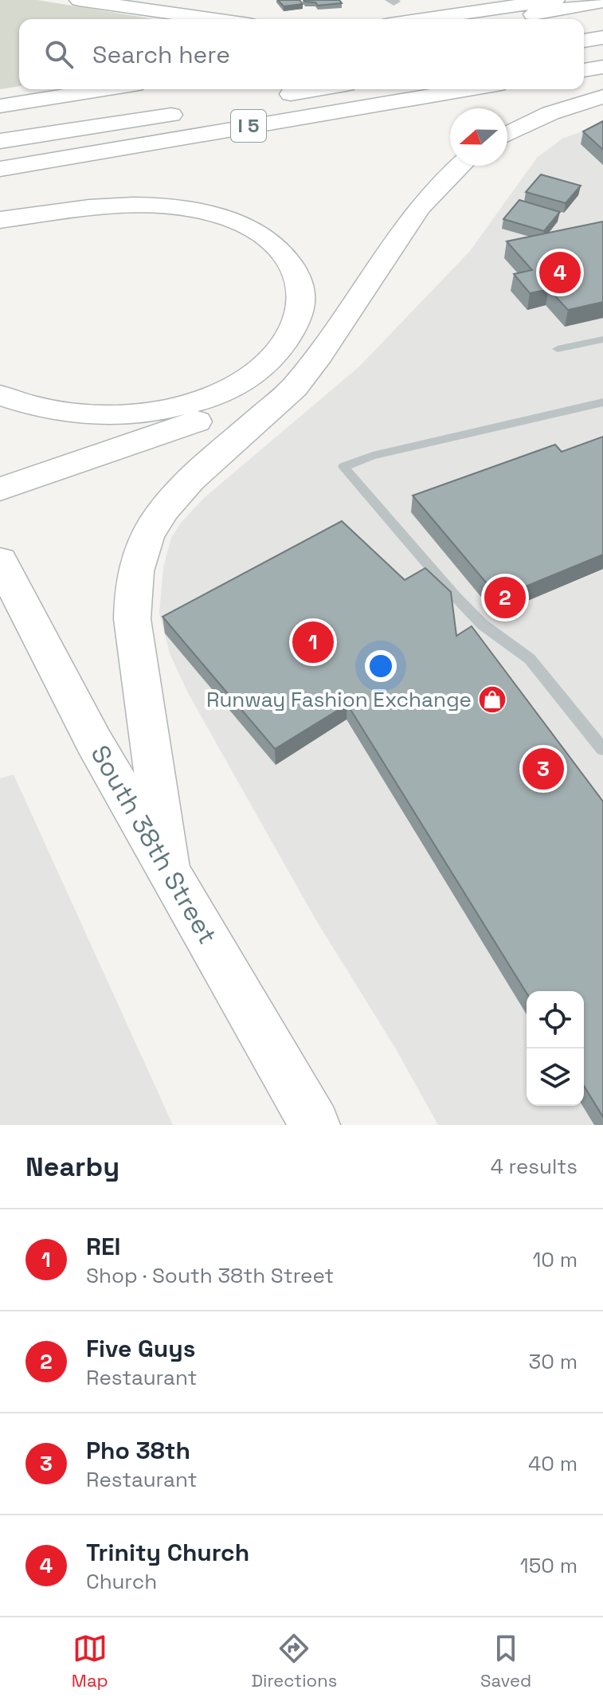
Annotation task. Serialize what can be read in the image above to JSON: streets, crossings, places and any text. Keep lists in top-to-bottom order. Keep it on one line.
{"streets":{"main road":["I 5","South 38th Street"]},"places":{"shop":["Runway Fashion Exchange"]},"north":"left","page":{"search":"Search here","pins":["4","2","1","3"],"heading":["Nearby","4 results"],"list":[{"mark":"1","name":"REI","note":"Shop · South 38th Street","value":"10 m"},{"mark":"2","name":"Five Guys","note":"Restaurant","value":"30 m"},{"mark":"3","name":"Pho 38th","note":"Restaurant","value":"40 m"},{"mark":"4","name":"Trinity Church","note":"Church","value":"150 m"}],"nav":["Map","Directions","Saved"]}}
